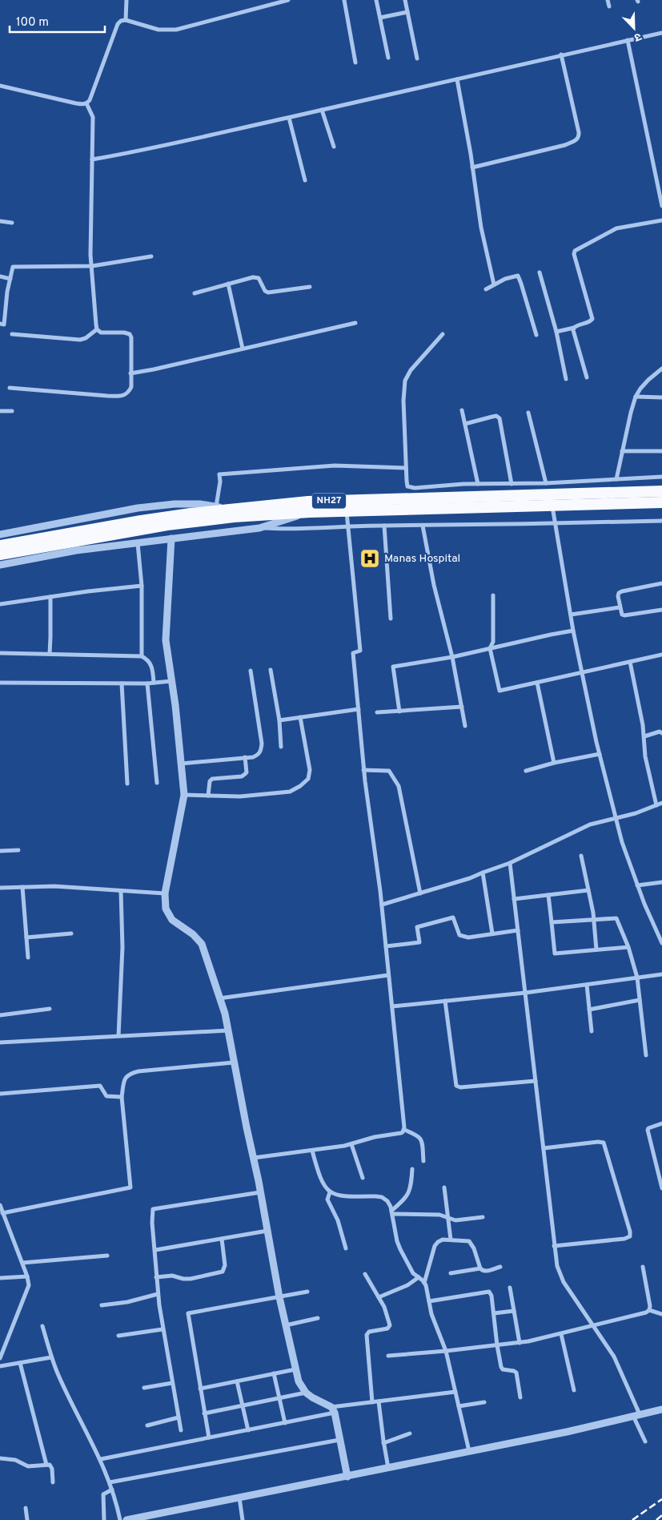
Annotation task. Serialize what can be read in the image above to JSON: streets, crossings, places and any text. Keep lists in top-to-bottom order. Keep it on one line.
{"streets":{"highway":["NH27"]},"places":{"hospital":["Manas Hospital"]},"scale_bar":"100 m","north":"bottom right"}
